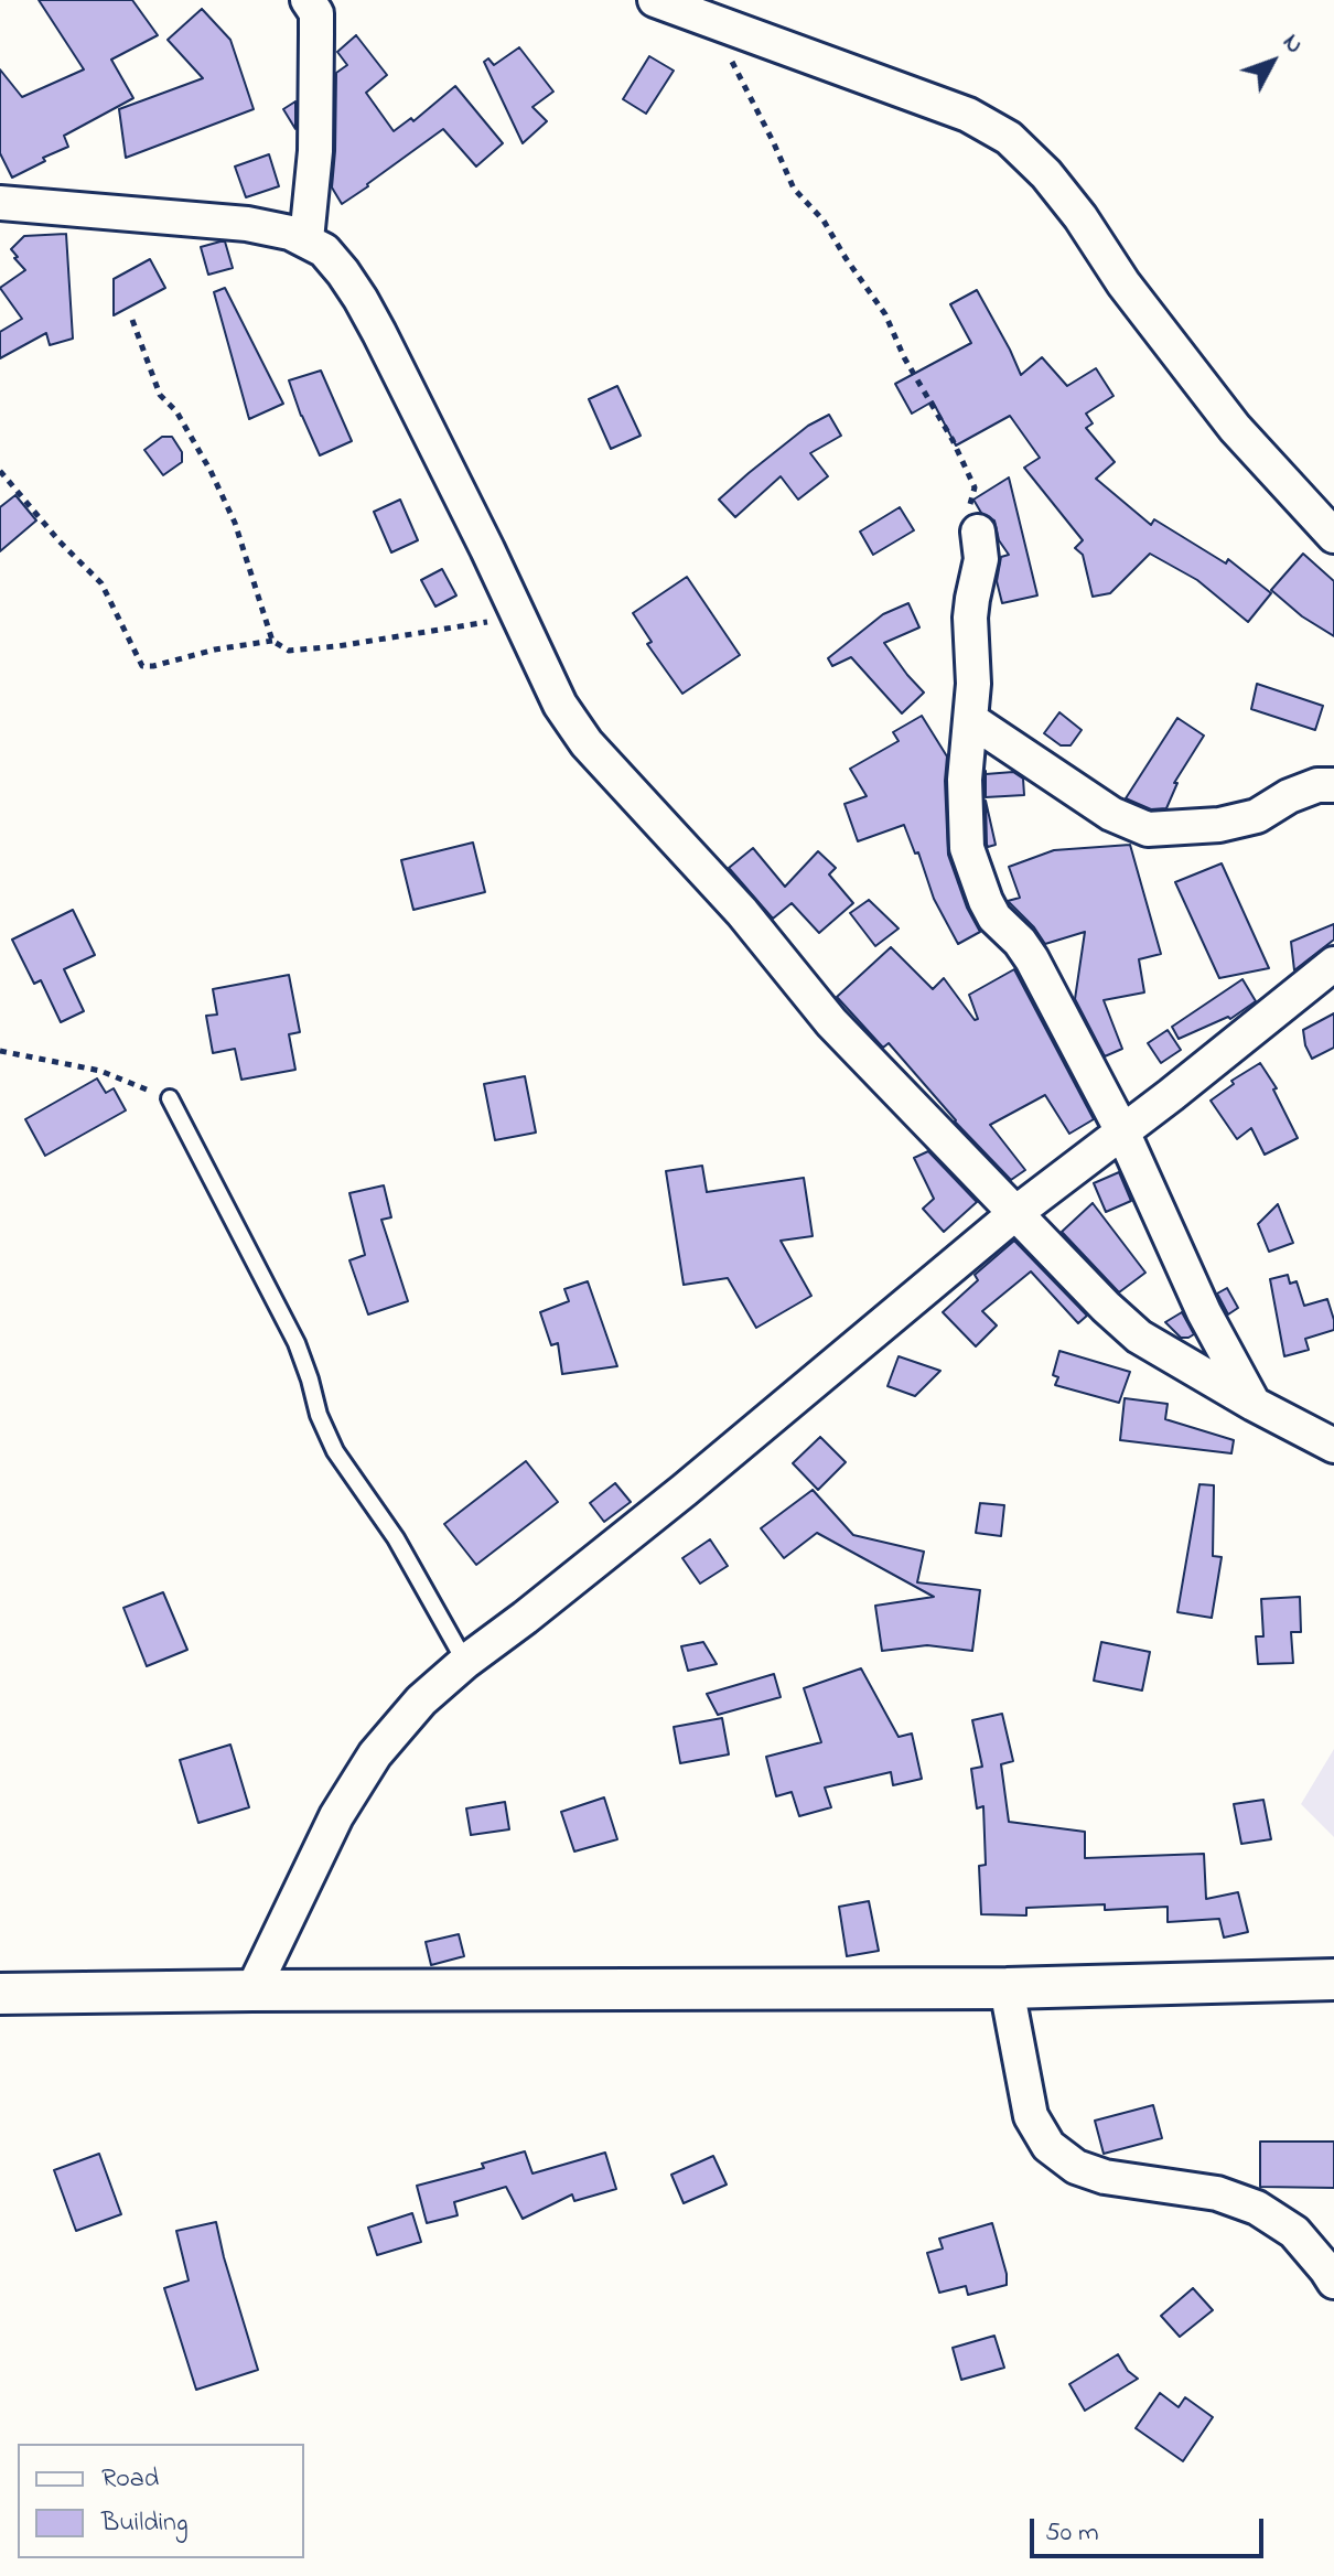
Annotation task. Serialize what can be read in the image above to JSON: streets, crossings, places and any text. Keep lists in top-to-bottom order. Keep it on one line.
{"legend":["Road","Building"],"scale_bar":"50 m","north":"top right"}
